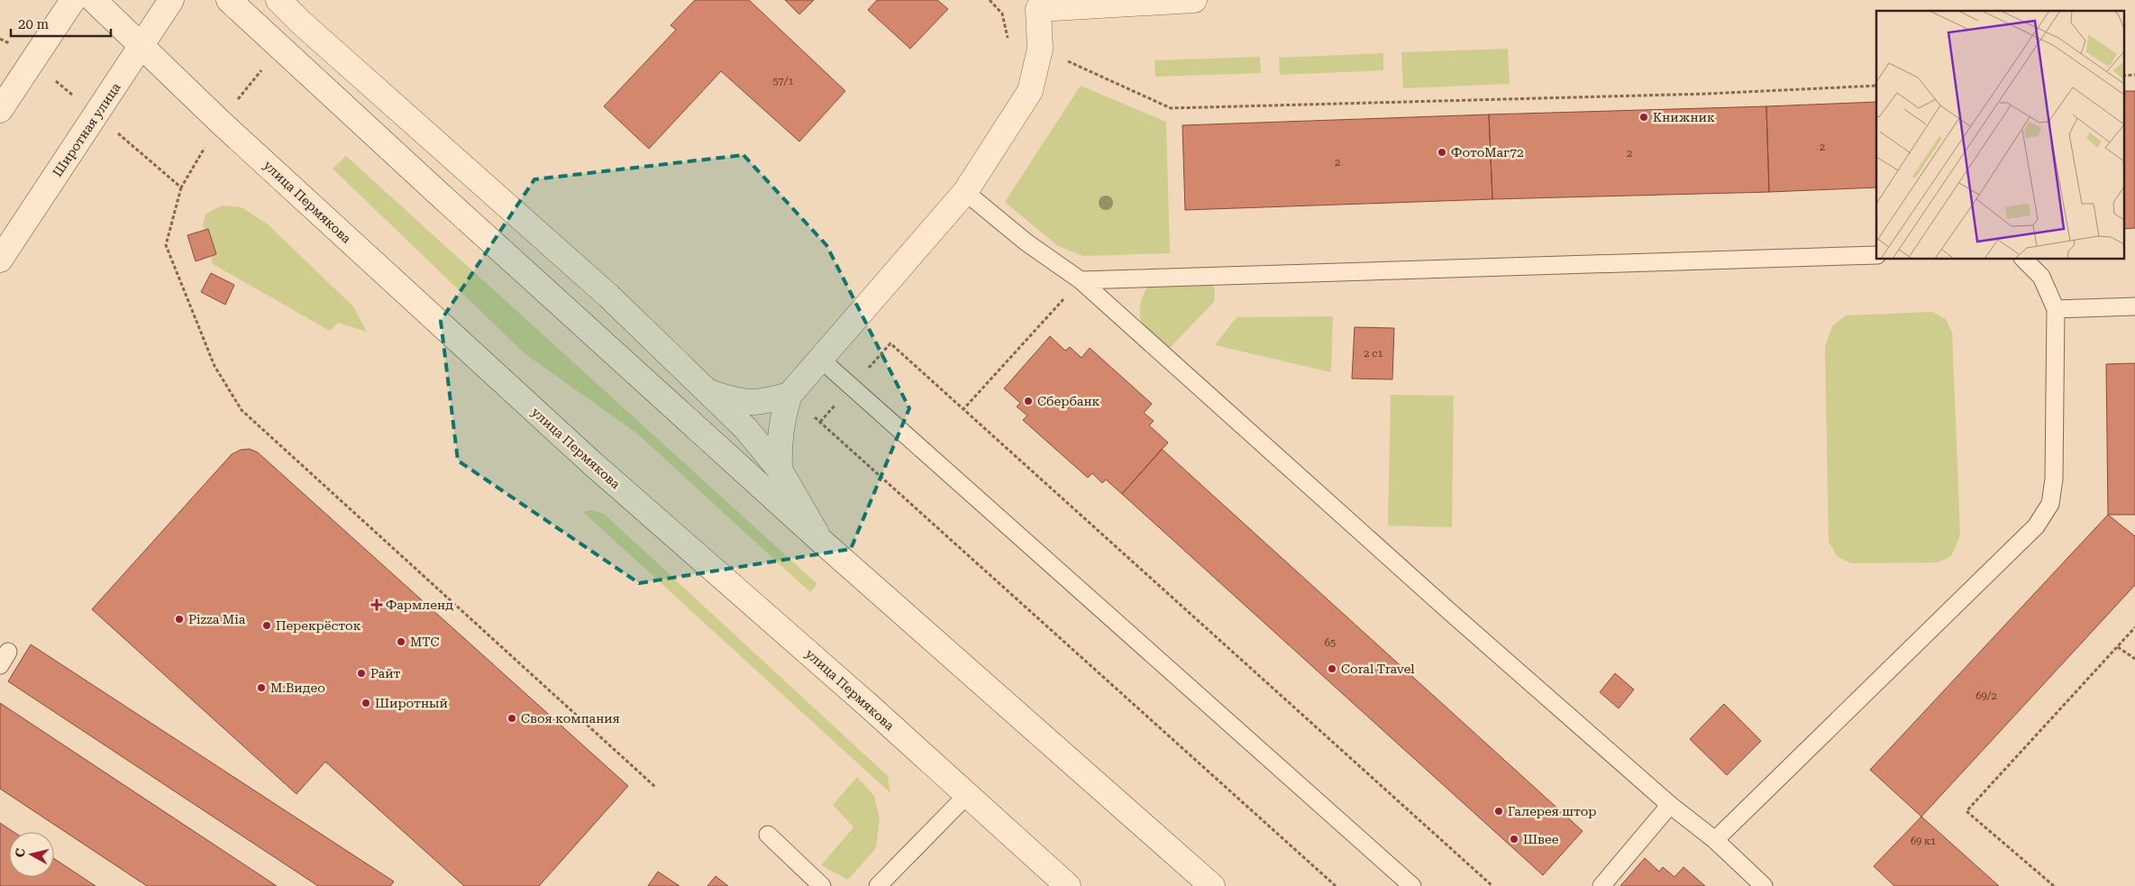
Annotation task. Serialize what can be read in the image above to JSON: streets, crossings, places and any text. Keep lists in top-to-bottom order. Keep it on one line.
{"streets":{"main road":["Широтная улица","улица Пермякова"]},"crossings":[["Широтная улица","улица Пермякова"]],"places":{"other":["Книжник","ФотоМаг72","Сбербанк","Pizza Mia","Перекрёсток","МТС","Coral Travel","Райт","М.Видео","Широтный","Своя компания","Галерея штор","Швее"],"health":["Фармленд"]},"house_numbers":["57/1","2","2","2","2 с1","65","69/2","69 к1"],"scale_bar":"20 m","north":"left"}
